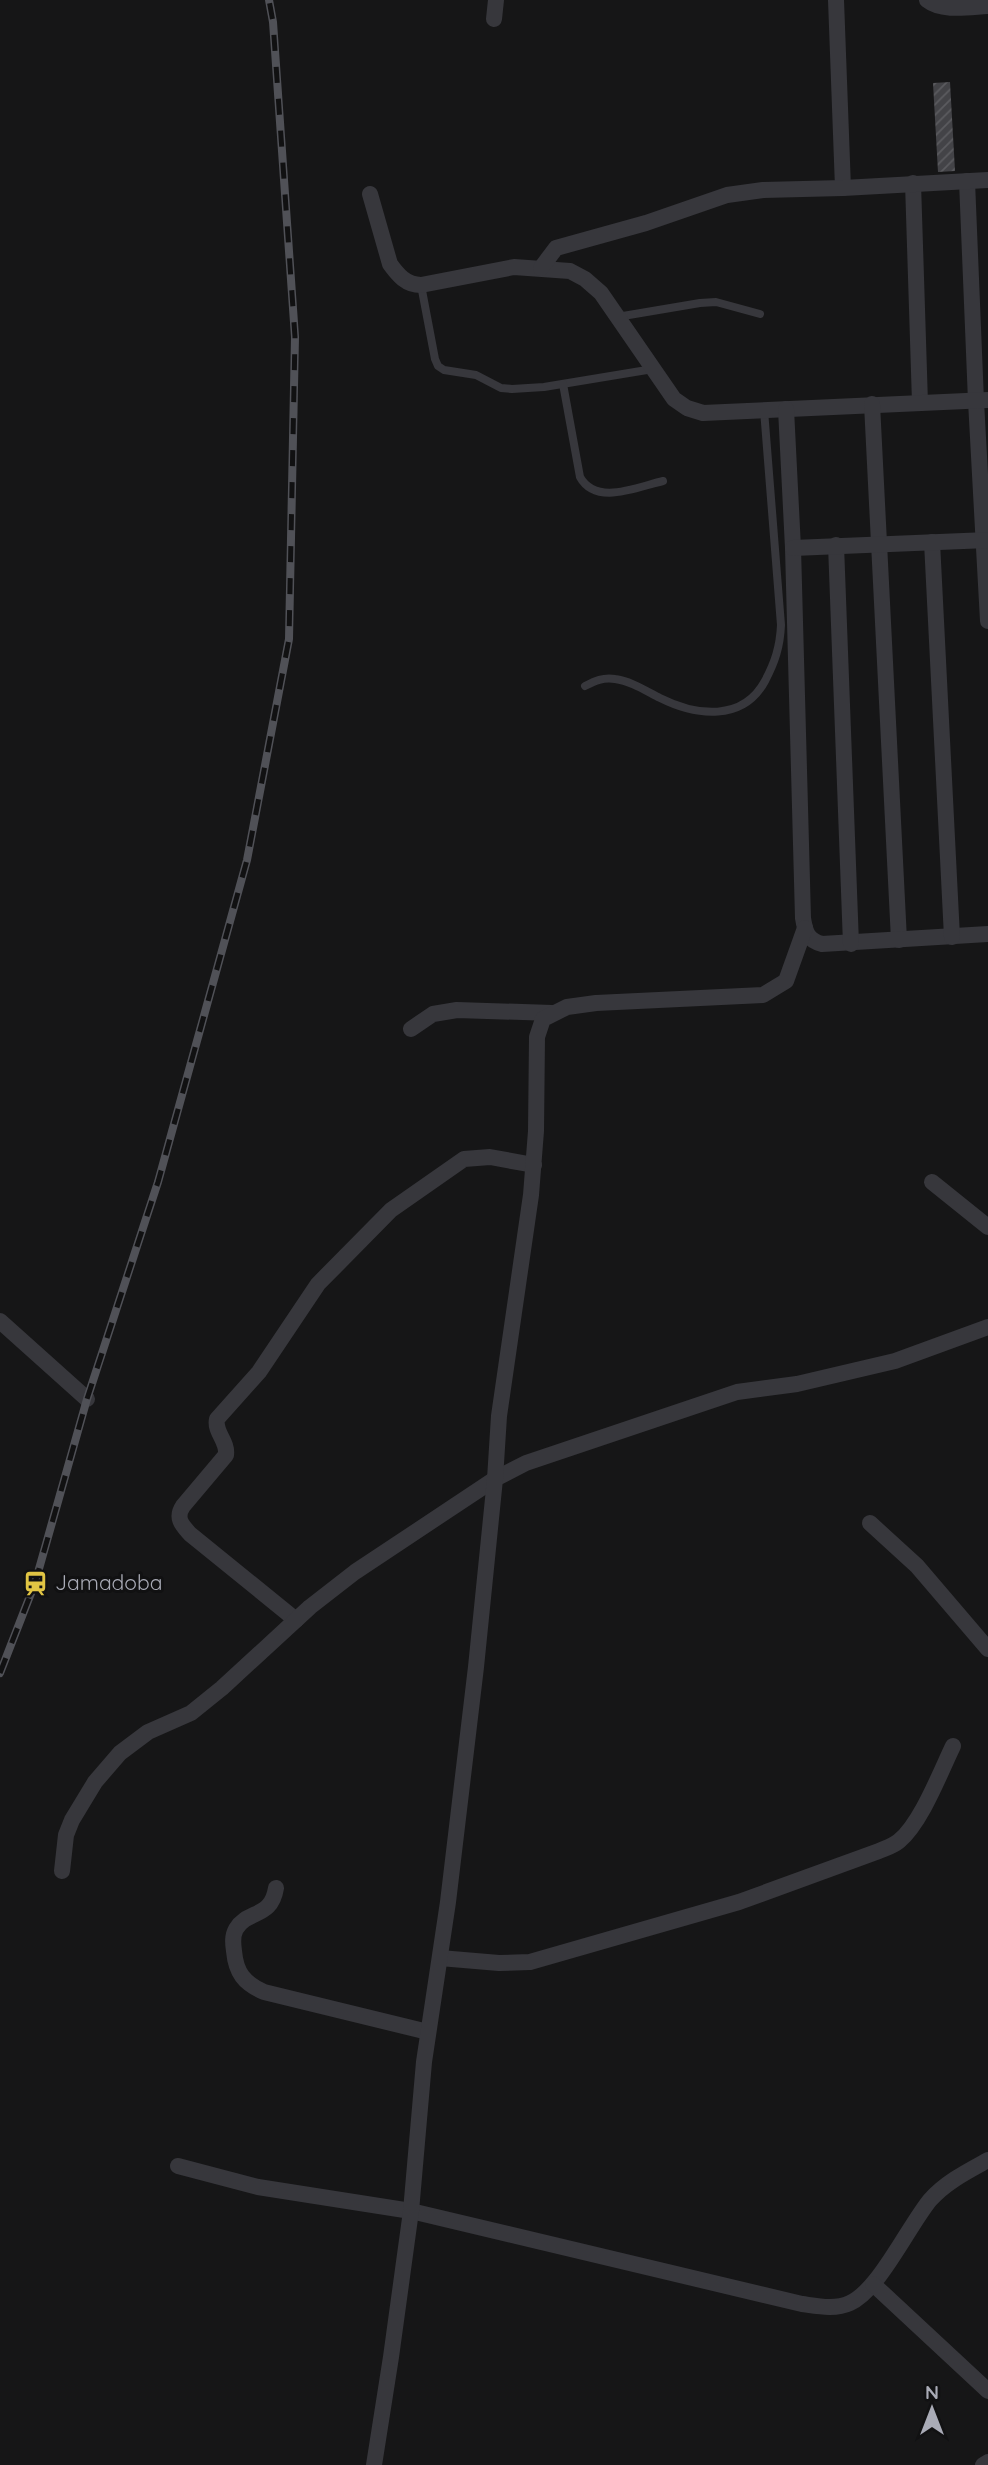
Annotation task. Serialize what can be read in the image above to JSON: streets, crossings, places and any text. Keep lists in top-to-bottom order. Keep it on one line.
{"places":{"station":["Jamadoba"]},"north":"top"}
